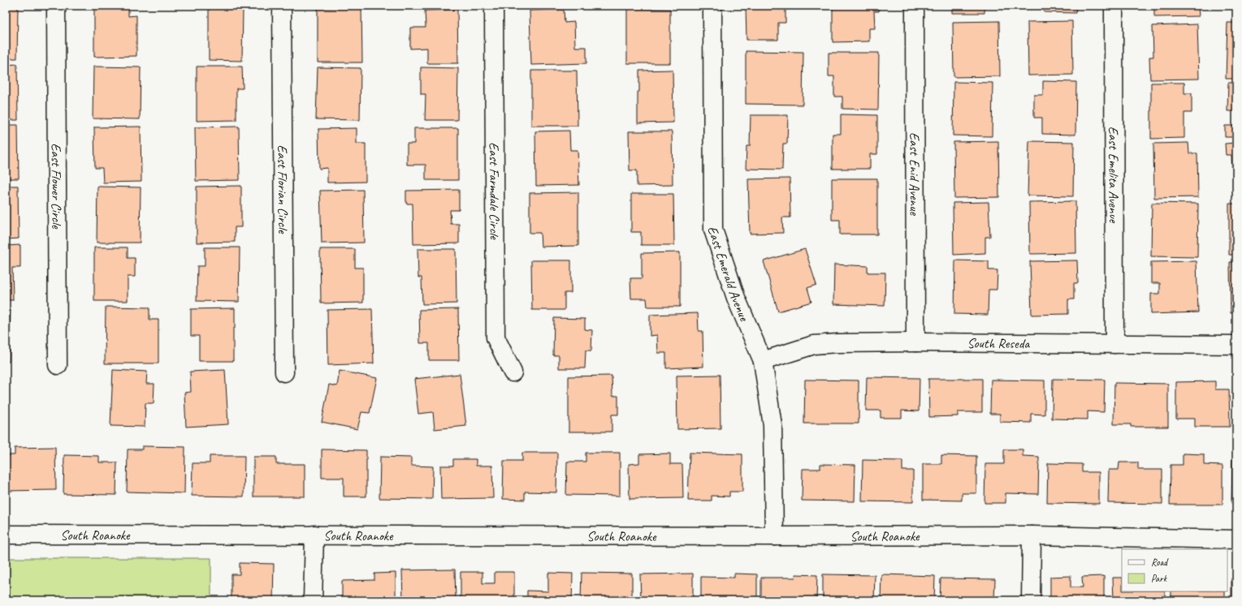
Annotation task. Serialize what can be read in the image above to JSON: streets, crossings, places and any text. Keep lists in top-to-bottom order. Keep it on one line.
{"streets":{"street":["East Enid Avenue","East Emelita Avenue","East Flower Circle","East Florian Circle","East Farmdale Circle","East Emerald Avenue","South Reseda","South Roanoke"]},"crossings":[["East Enid Avenue","South Reseda"],["East Emelita Avenue","South Reseda"],["East Emerald Avenue","South Reseda"],["East Emerald Avenue","South Roanoke"]],"legend":["Road","Park"]}
